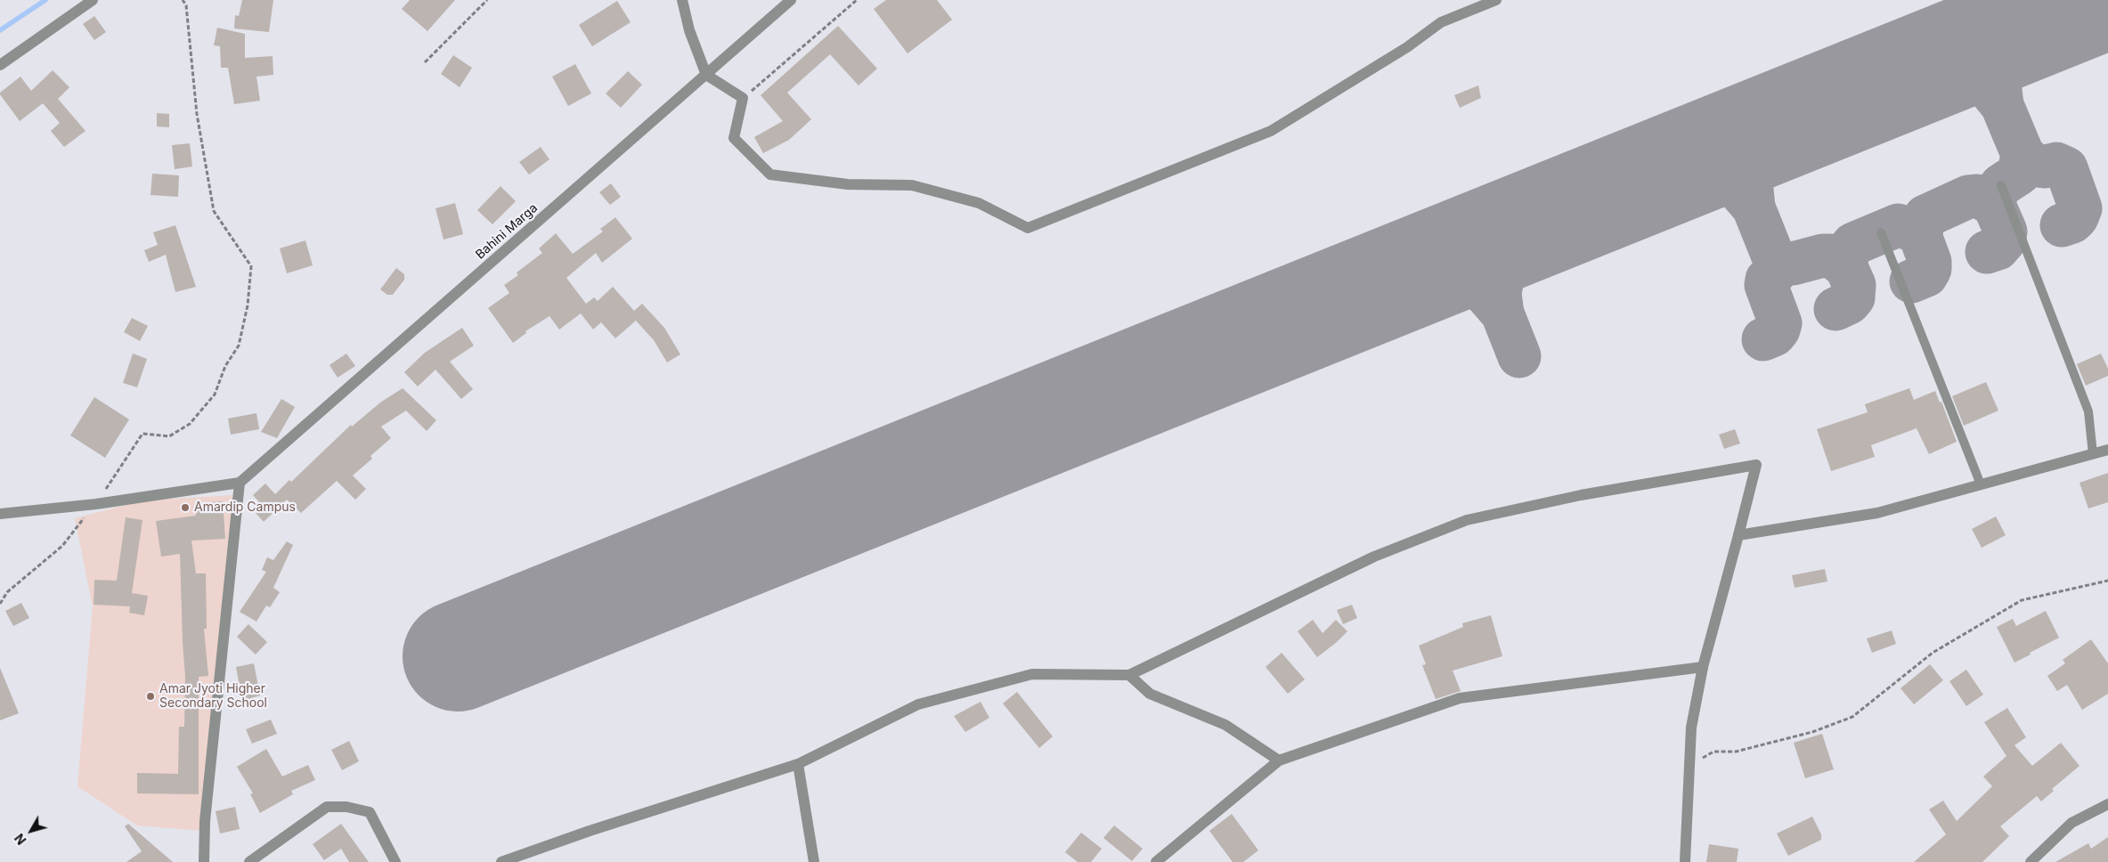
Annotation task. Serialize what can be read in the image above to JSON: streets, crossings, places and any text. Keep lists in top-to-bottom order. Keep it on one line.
{"streets":{"street":["Bahini Marga"]},"places":["Amardip Campus","Amar Jyoti Higher Secondary School"],"north":"bottom left"}
